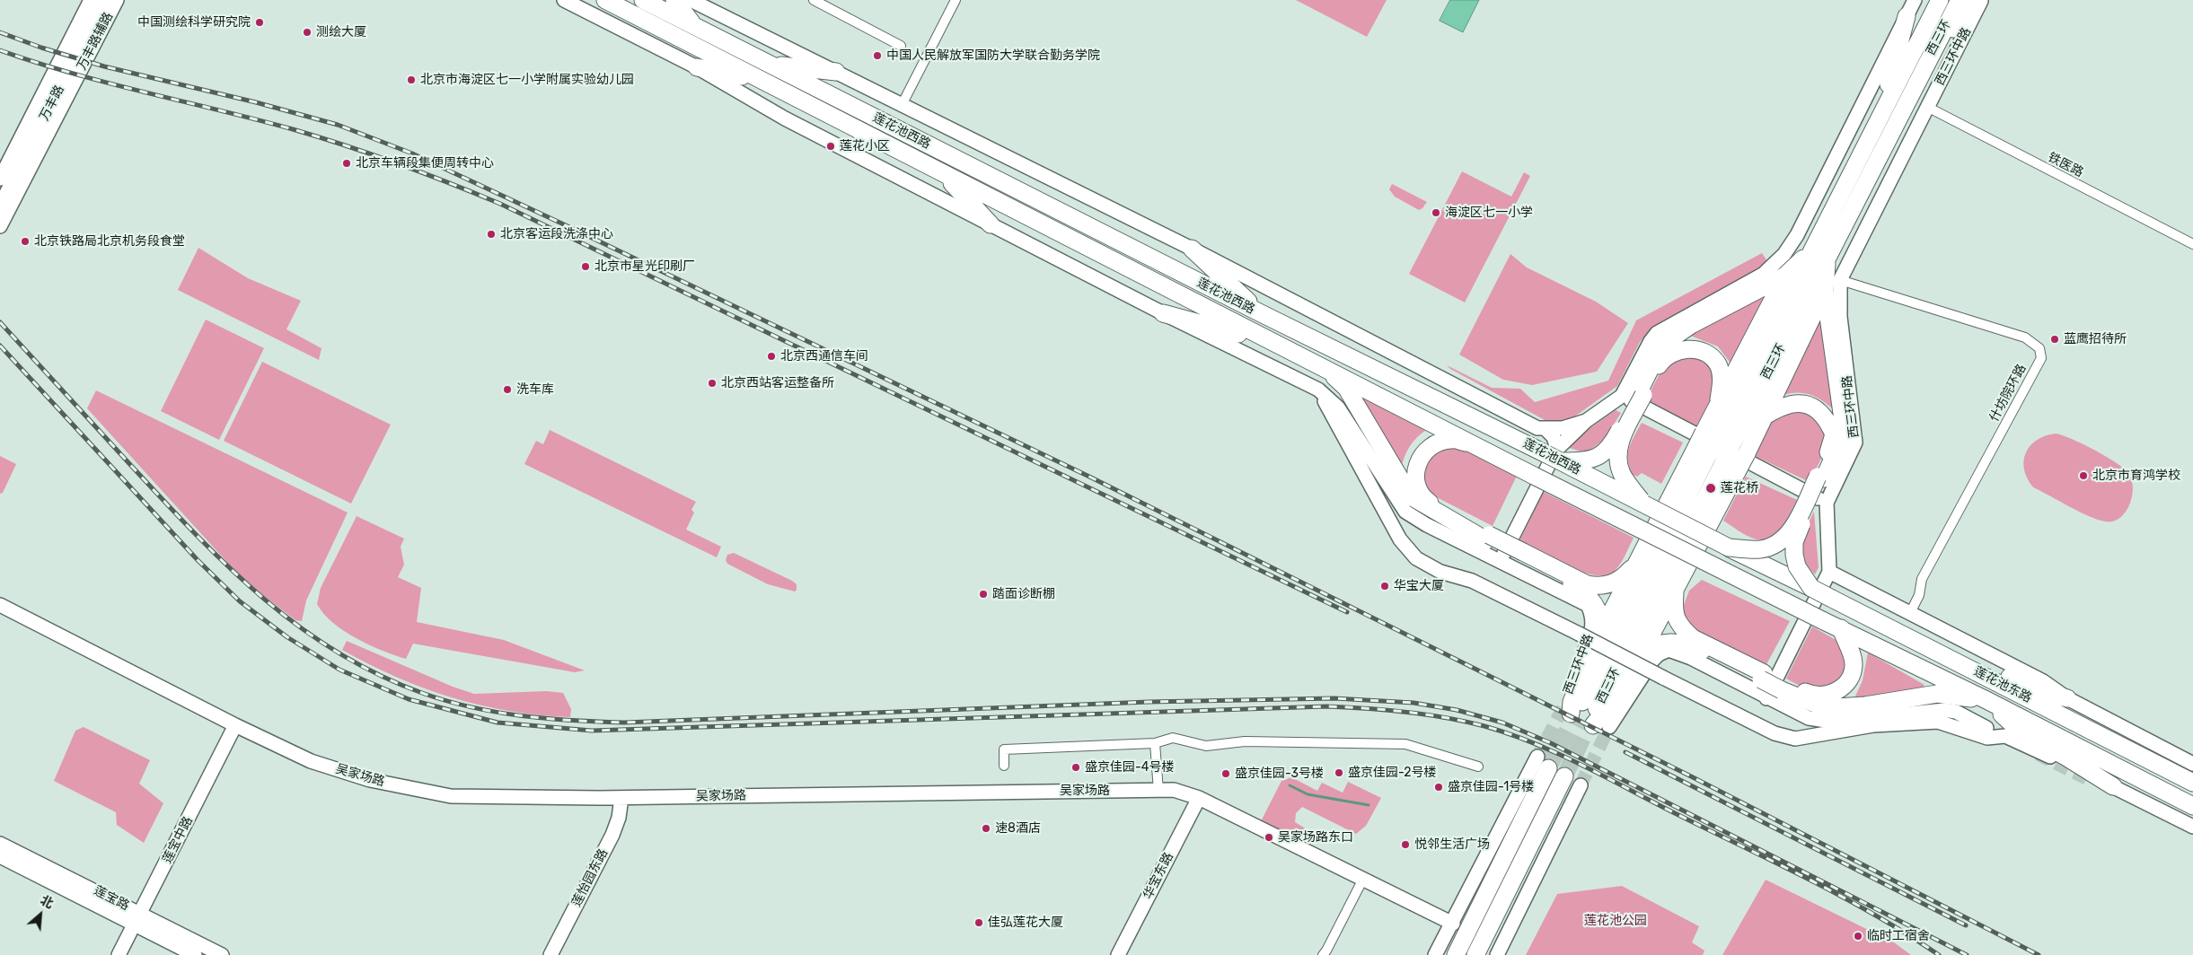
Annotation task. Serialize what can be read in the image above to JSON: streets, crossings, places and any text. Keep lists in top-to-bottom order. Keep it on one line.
{"streets":{"highway":["西三环","莲花池西路","莲花池东路"],"street":["万丰路辅路","西三环中路","万丰路","铁医路","什坊院环路","吴家场路","莲宝中路","华宝东路","莲怡园东路","莲宝路"]},"crossings":[["西三环","西三环中路"],["西三环中路","铁医路"],["西三环中路","什坊院环路"],["莲花池西路","莲花池东路"],["吴家场路","莲宝中路"],["吴家场路","华宝东路"],["吴家场路","莲怡园东路"],["莲宝中路","莲宝路"]],"parks":["莲花池公园"],"places":["中国测绘科学研究院","测绘大厦","中国人民解放军国防大学联合勤务学院","北京市海淀区七一小学附属实验幼儿园","莲花小区","北京车辆段集便周转中心","海淀区七一小学","北京客运段洗涤中心","北京铁路局北京机务段食堂","北京市星光印刷厂","蓝鹰招待所","北京西通信车间","北京西站客运整备所","洗车库","北京市育鸿学校","莲花桥","华宝大厦","踏面诊断棚","盛京佳园-4号楼","盛京佳园-2号楼","盛京佳园-3号楼","盛京佳园-1号楼","速8酒店","吴家场路东口","悦邻生活广场","佳弘莲花大厦","临时工宿舍"],"north":"top right"}
